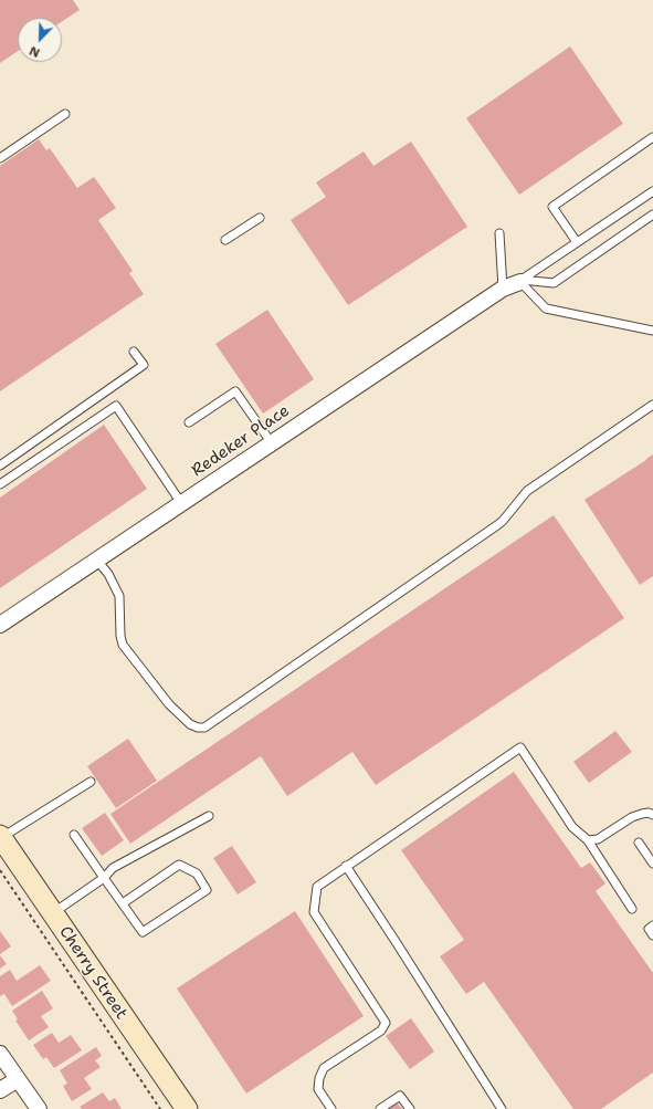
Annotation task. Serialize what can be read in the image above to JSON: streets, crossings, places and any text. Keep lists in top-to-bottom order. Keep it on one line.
{"streets":{"street":["Redeker Place","Cherry Street"]},"north":"bottom left"}
